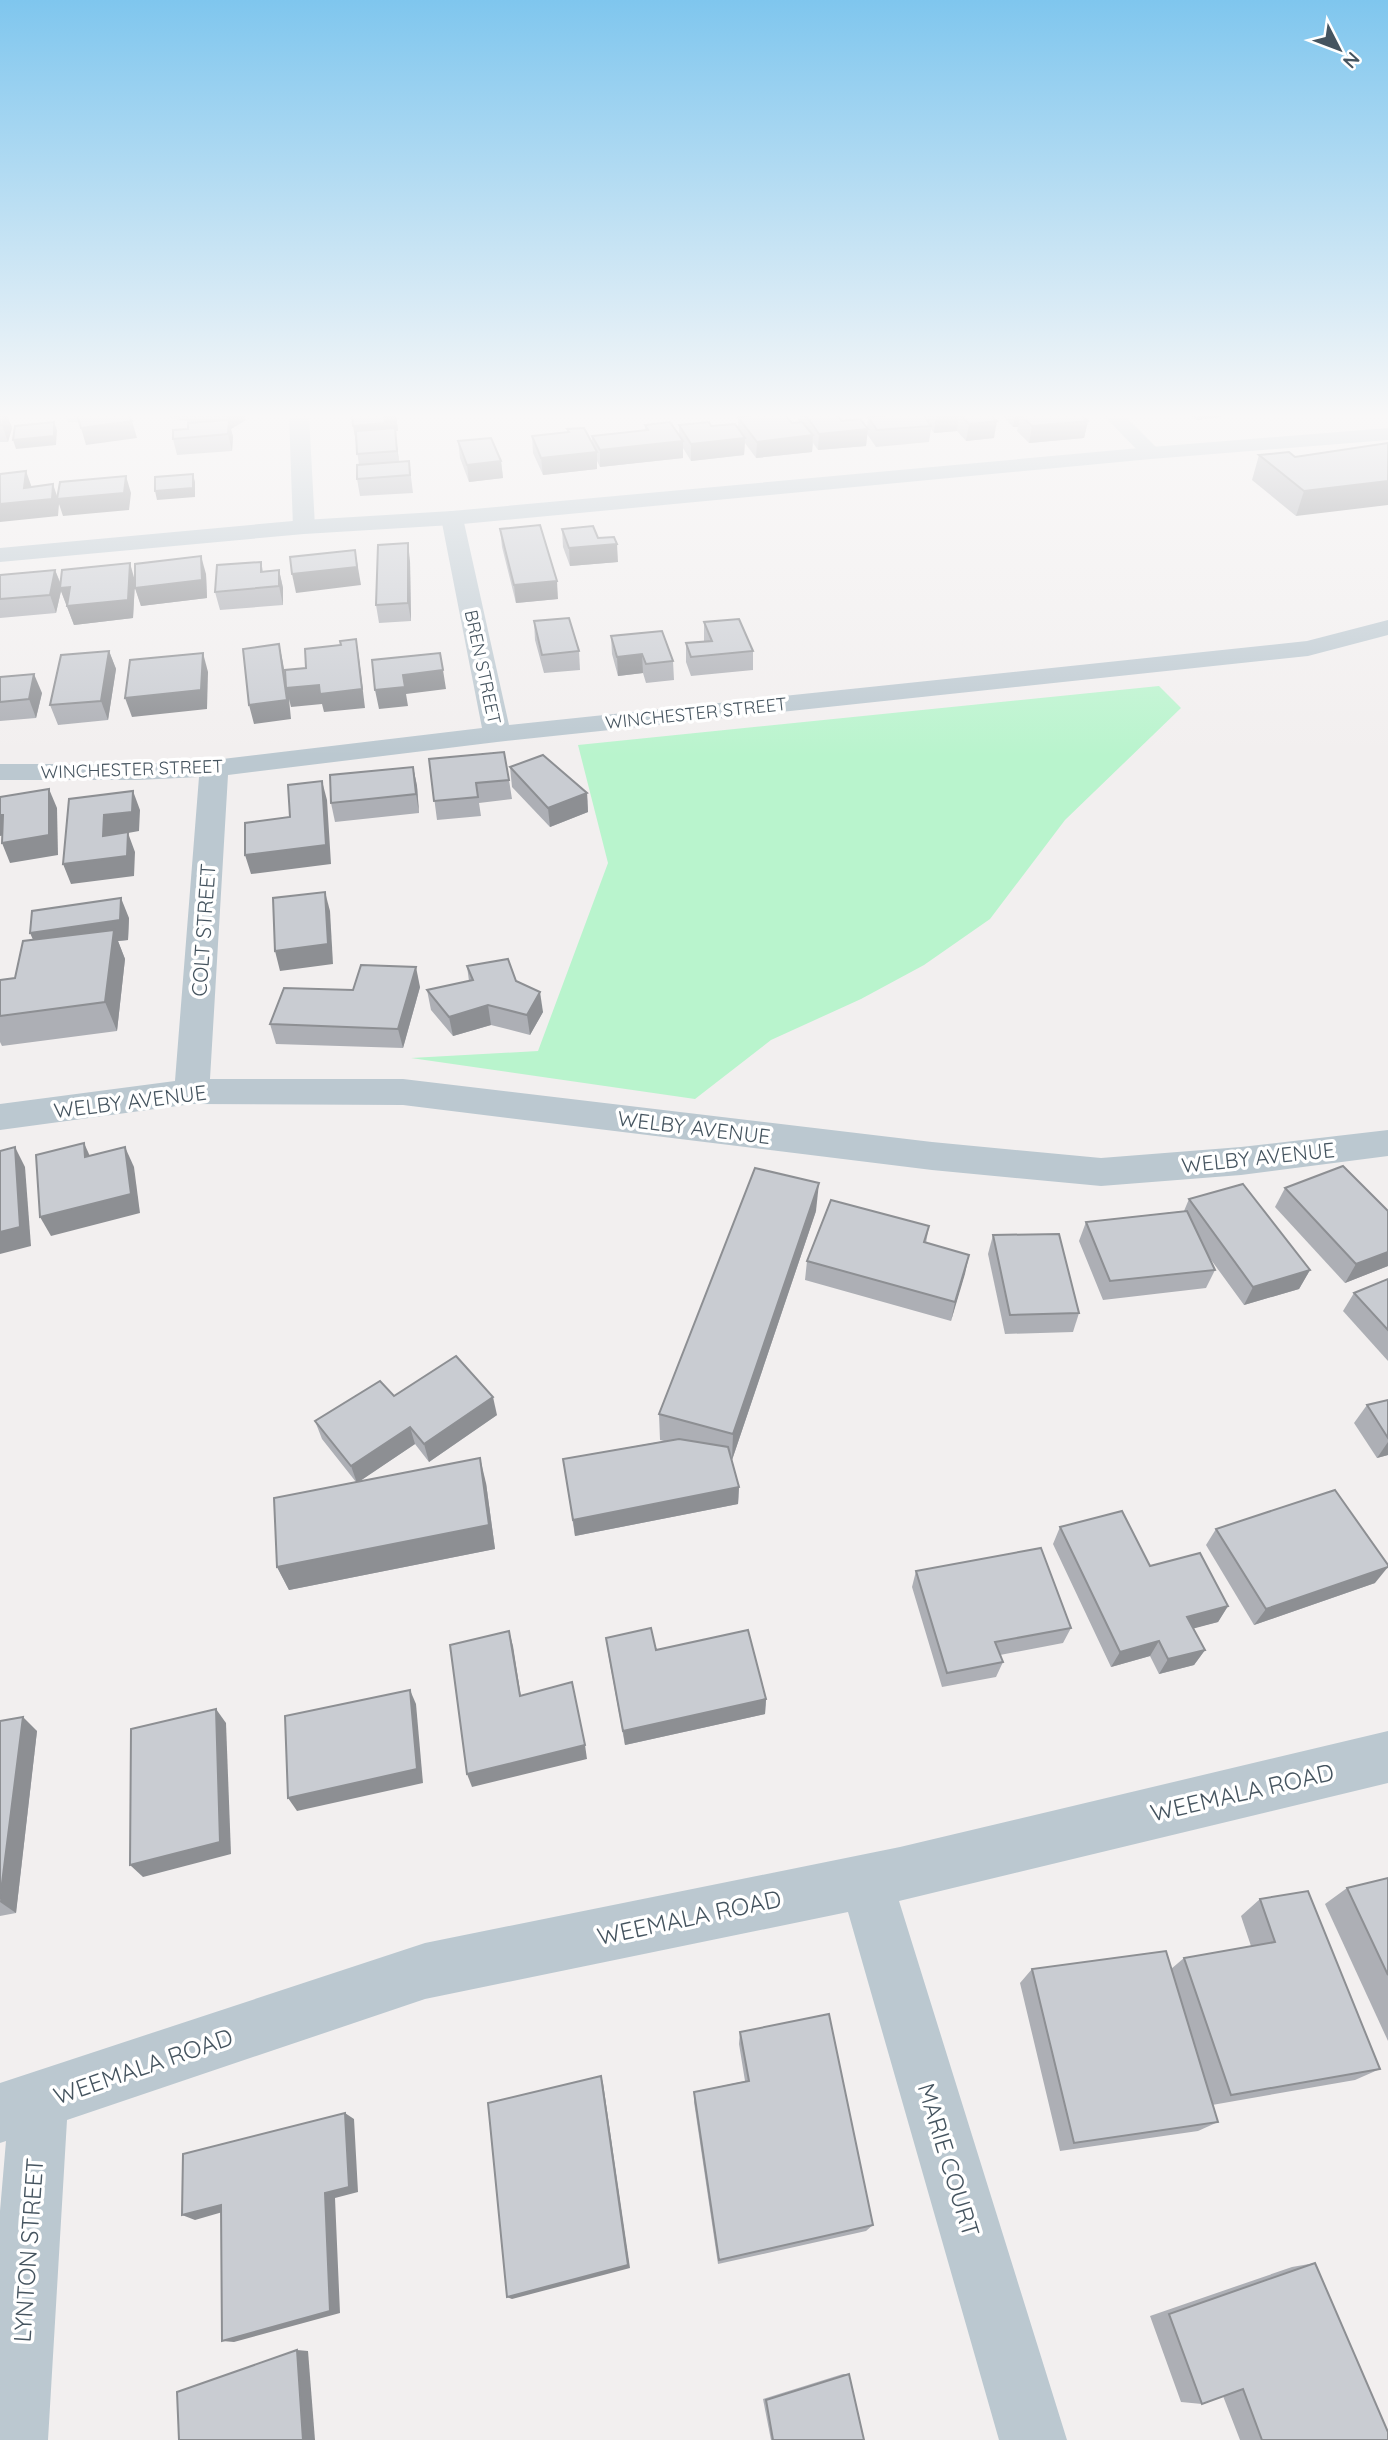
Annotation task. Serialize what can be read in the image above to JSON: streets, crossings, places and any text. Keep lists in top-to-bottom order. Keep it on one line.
{"streets":{"street":["BREN STREET","WINCHESTER STREET","COLT STREET","WELBY AVENUE","WEEMALA ROAD","MARIE COURT","LYNTON STREET"]},"crossings":[["BREN STREET","WINCHESTER STREET"],["WINCHESTER STREET","COLT STREET"],["COLT STREET","WELBY AVENUE"],["WEEMALA ROAD","MARIE COURT"],["WEEMALA ROAD","LYNTON STREET"]],"north":"bottom right"}
